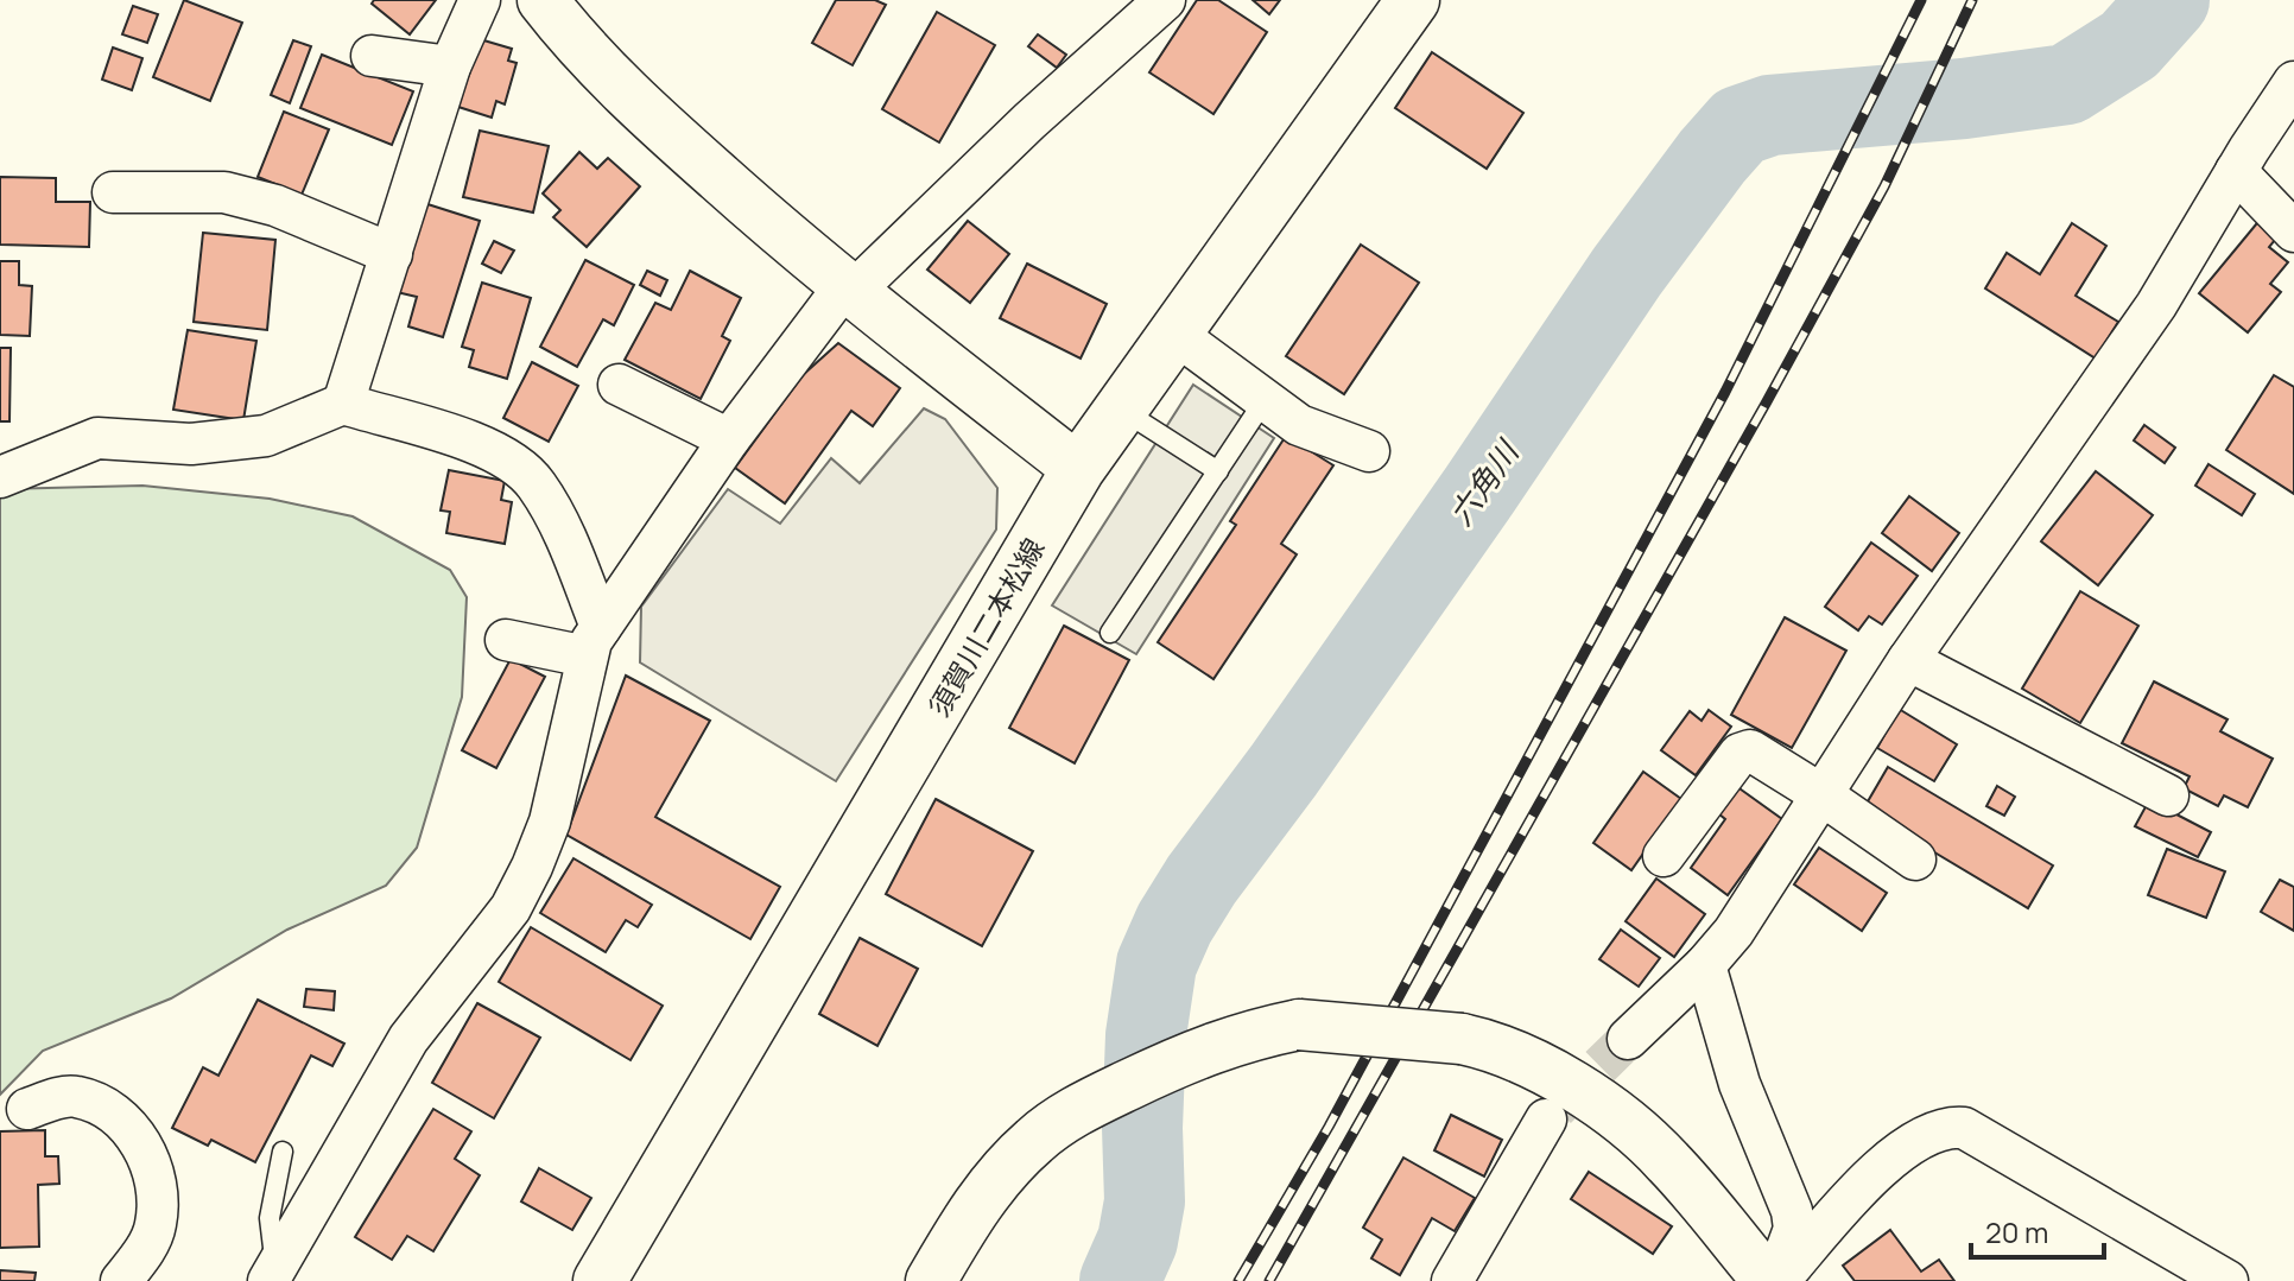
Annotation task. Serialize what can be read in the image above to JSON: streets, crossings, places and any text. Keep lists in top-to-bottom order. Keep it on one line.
{"streets":{"main road":["須賀川二本松線"]},"water":["六角川"],"scale_bar":"20 m"}
